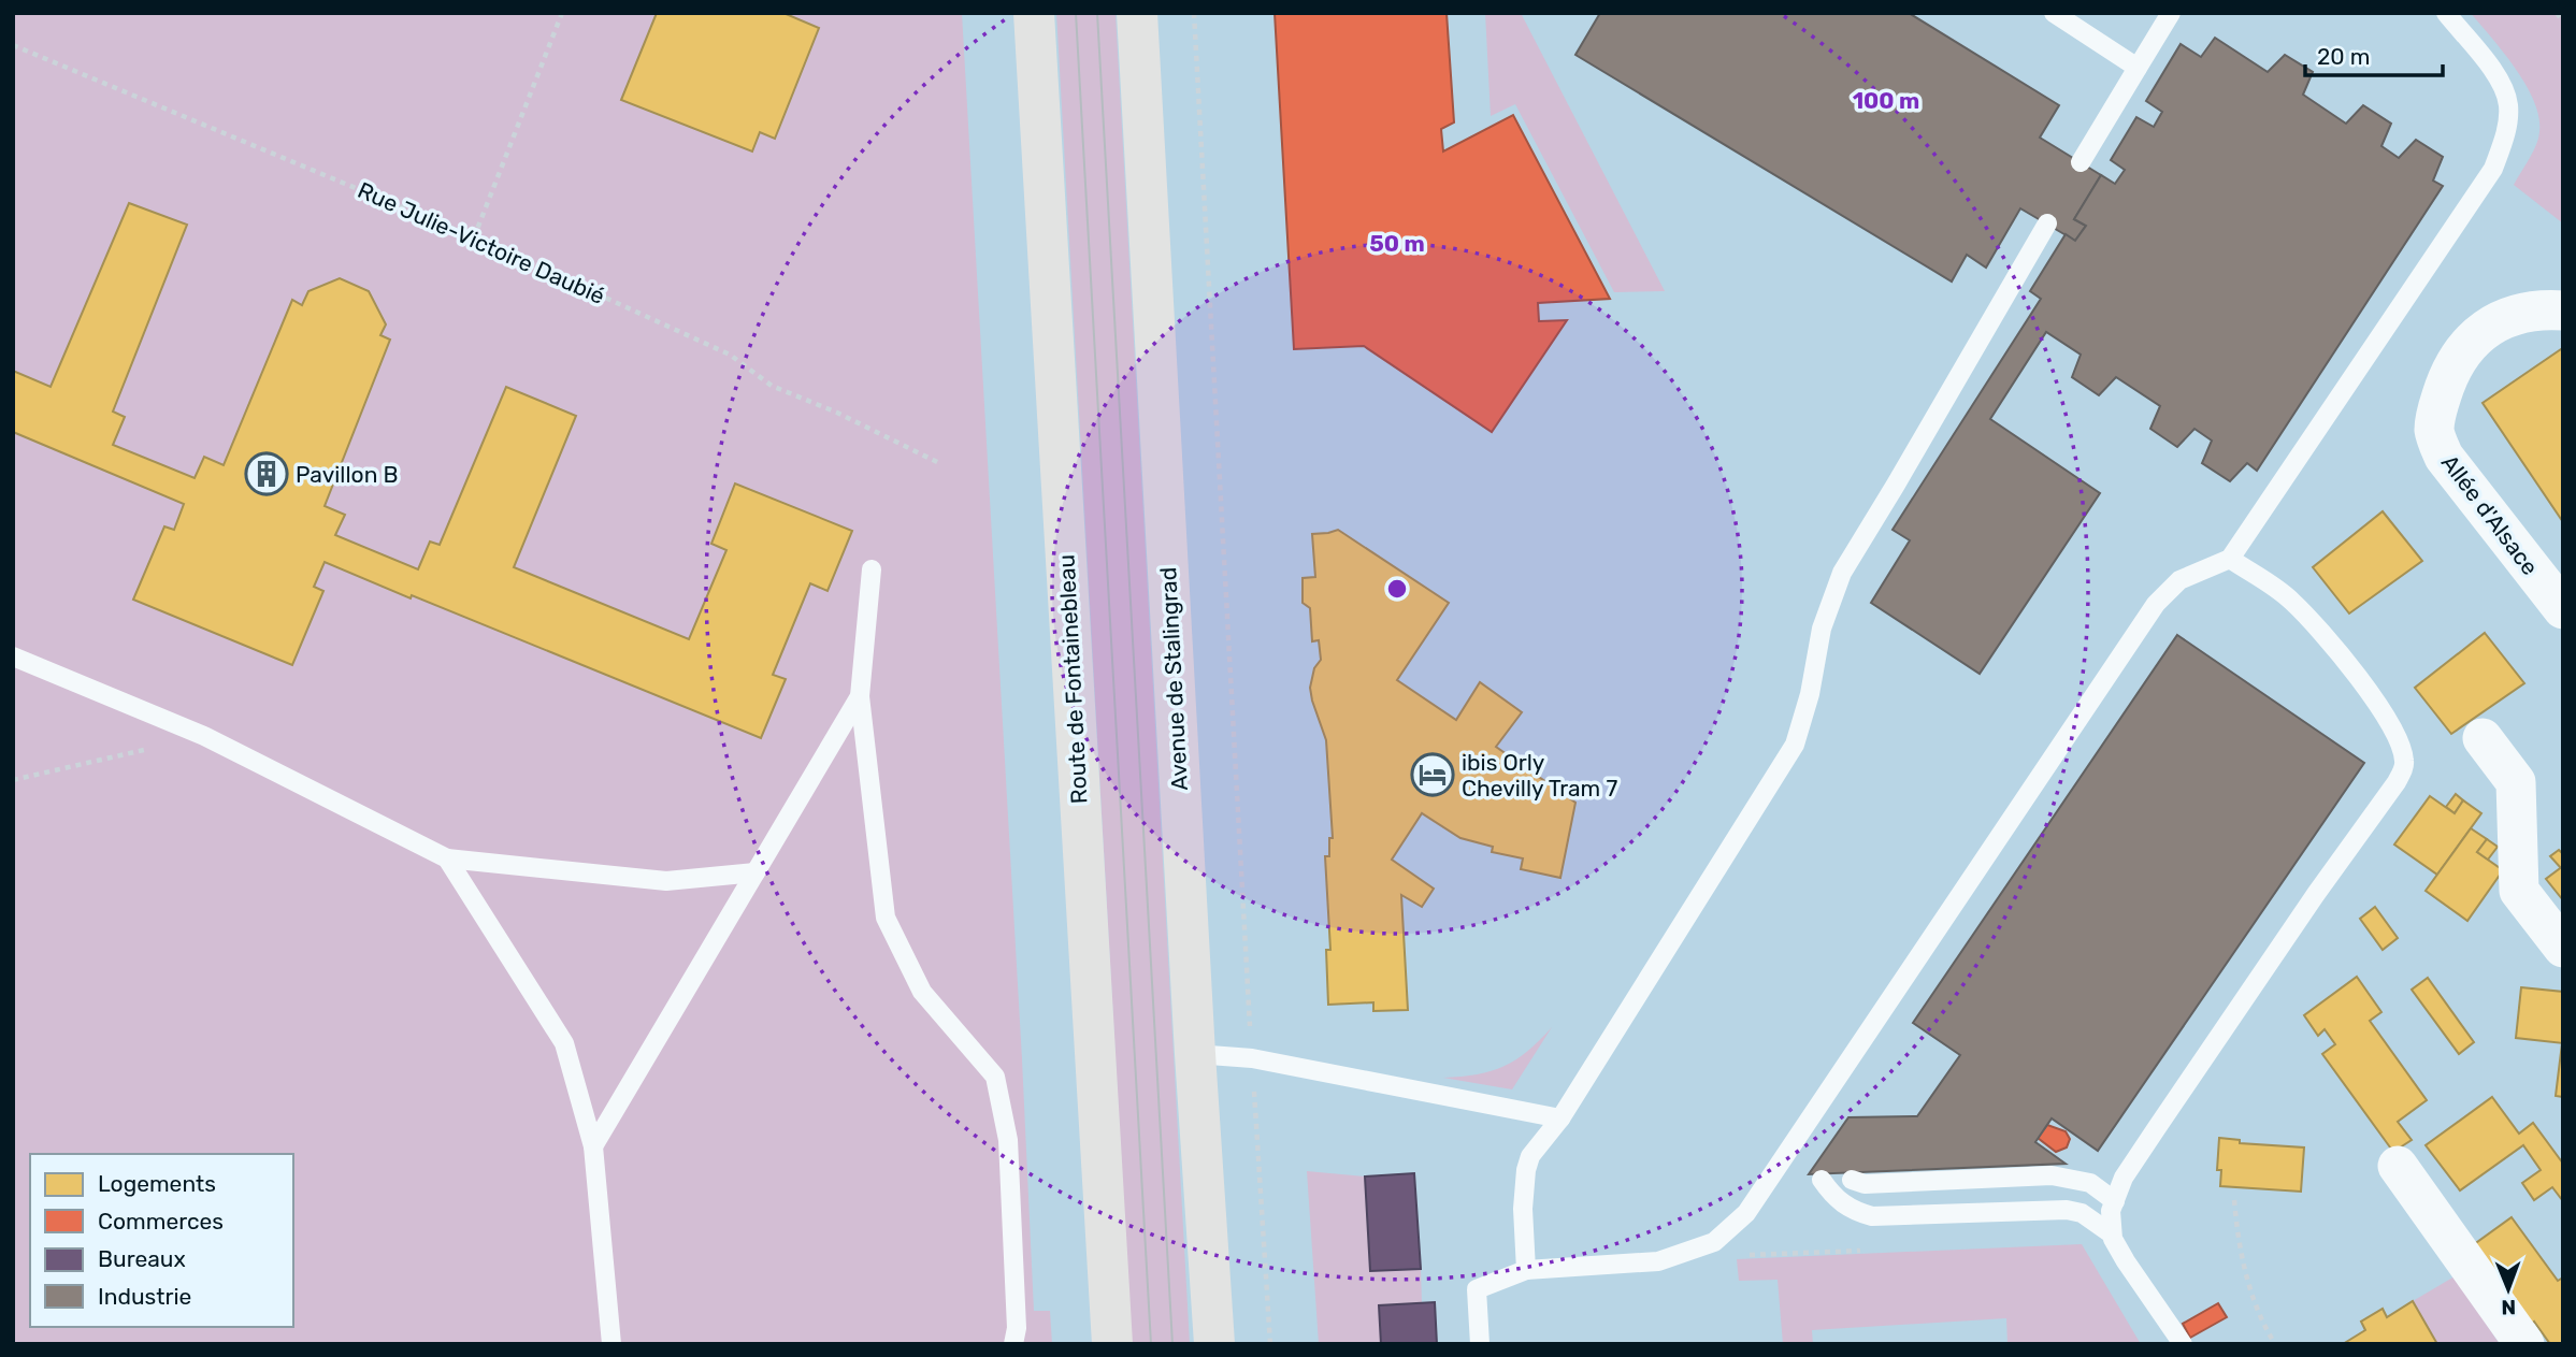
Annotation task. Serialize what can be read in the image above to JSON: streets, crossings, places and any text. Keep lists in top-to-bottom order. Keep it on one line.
{"streets":{"main road":["Route de Fontainebleau","Avenue de Stalingrad"],"street":["Allée d'Alsace"],"path":["Rue Julie-Victoire Daubié"]},"places":{"building":["Pavillon B"],"hotel":["ibis Orly Chevilly Tram 7"]},"legend":["Logements","Commerces","Bureaux","Industrie"],"scale_bar":"20 m","north":"bottom","rings":["100 m","50 m"]}
